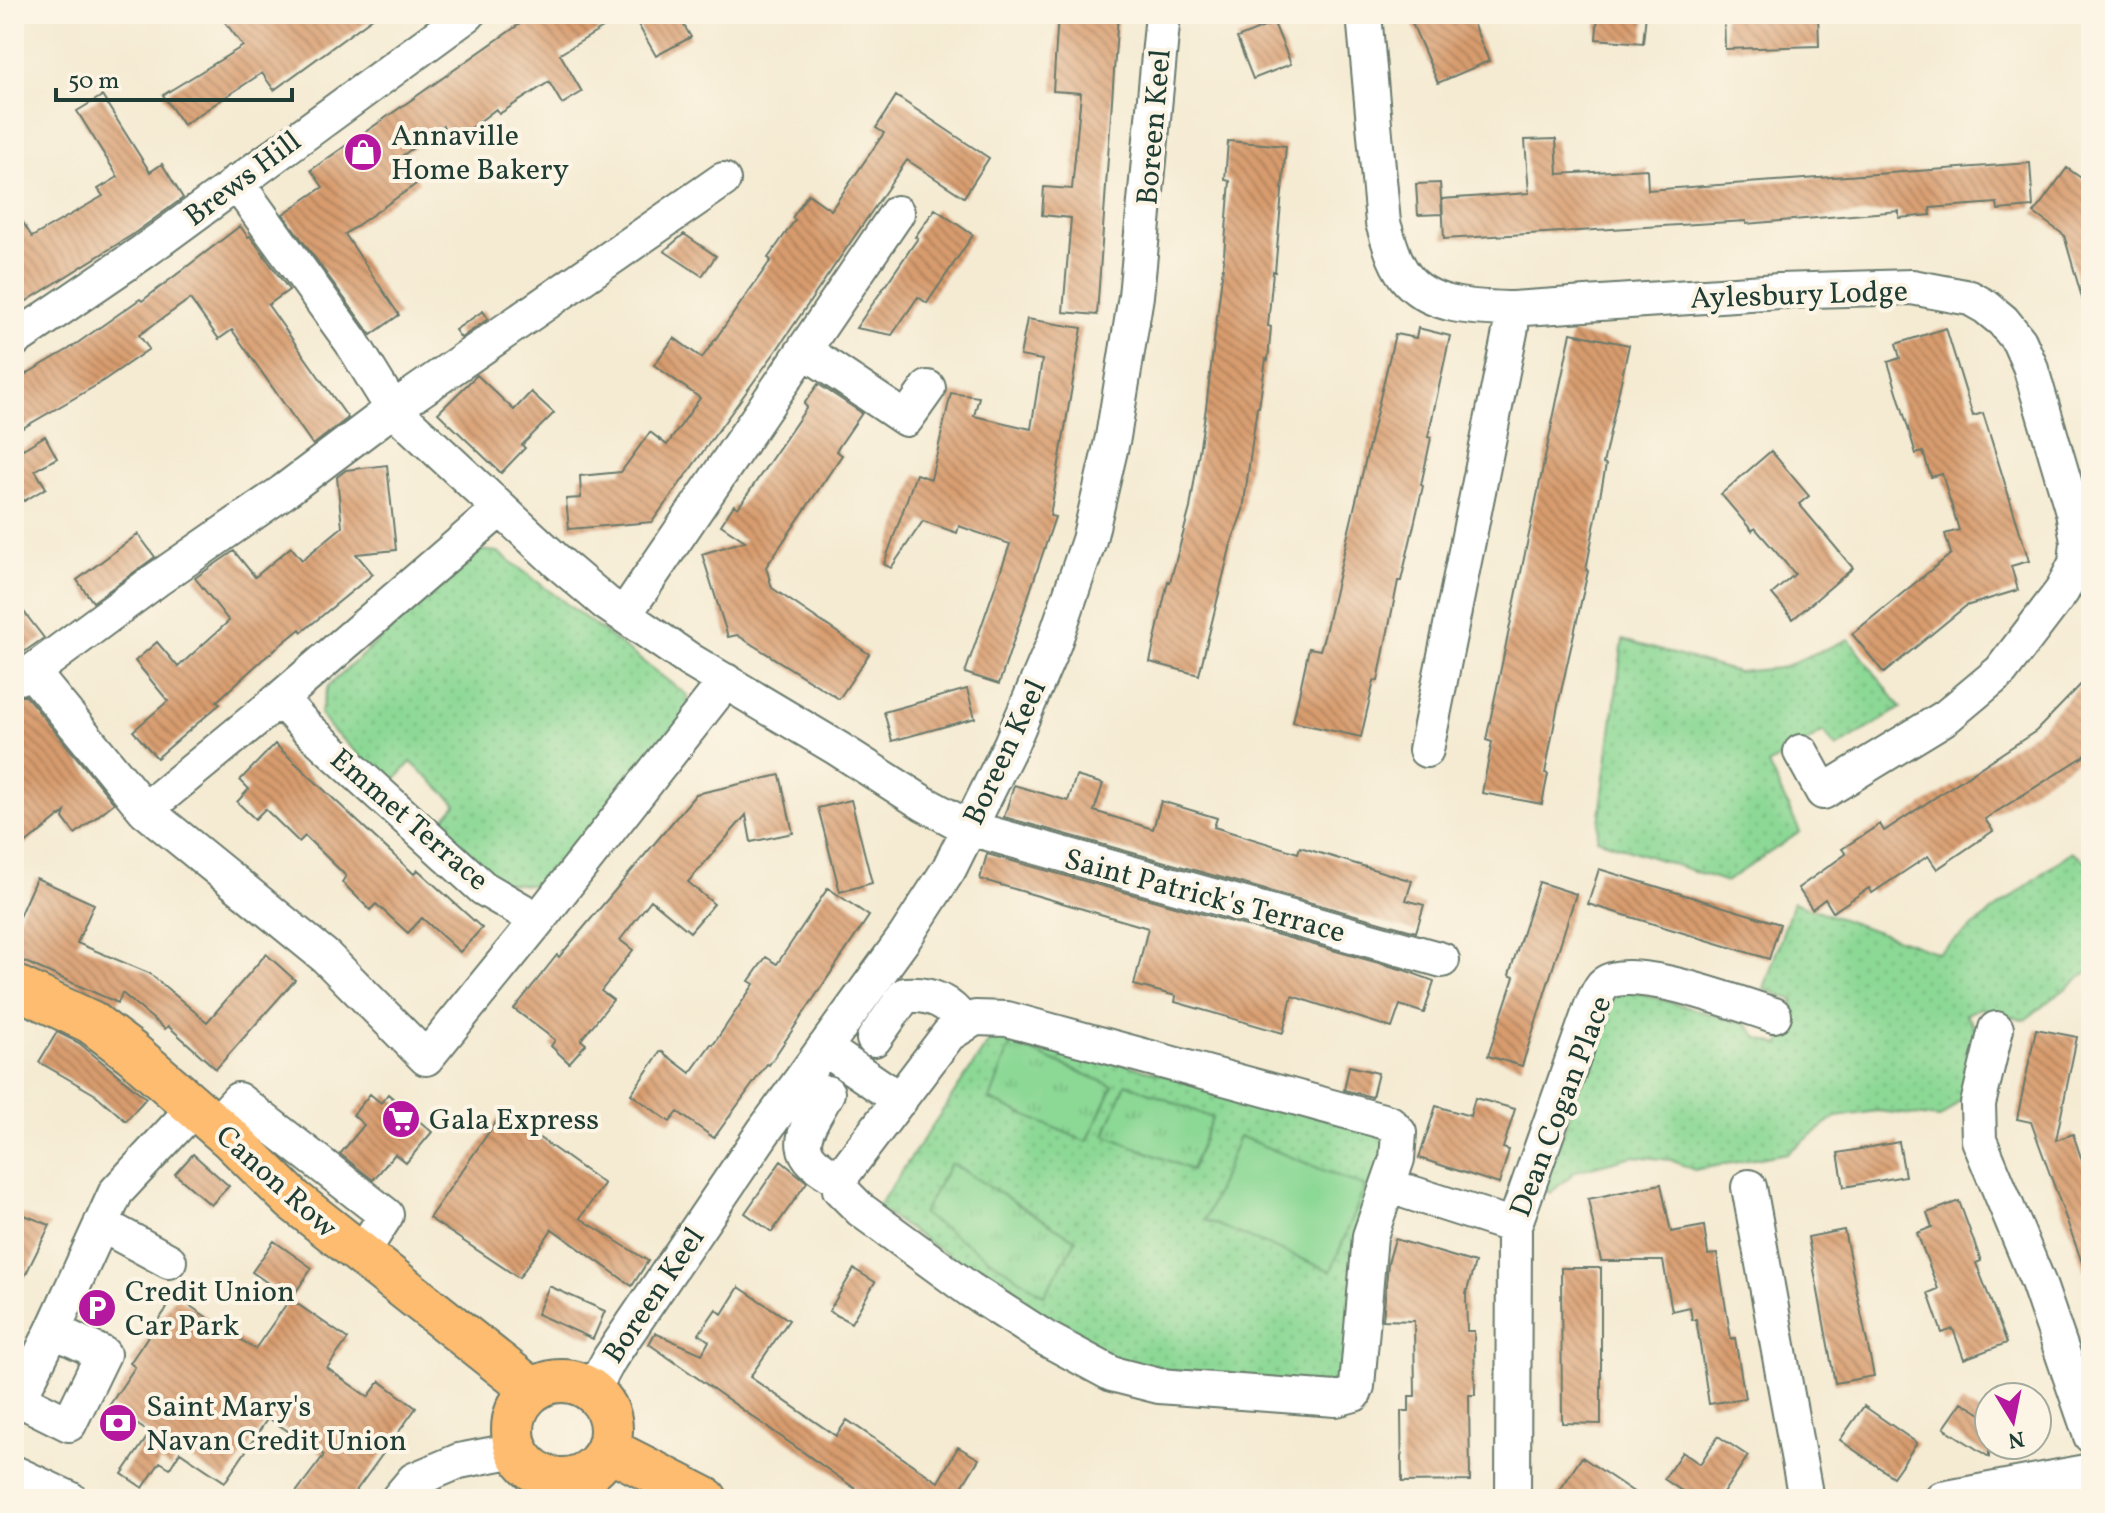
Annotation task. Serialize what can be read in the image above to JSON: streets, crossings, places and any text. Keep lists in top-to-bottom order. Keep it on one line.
{"streets":{"main road":["Canon Row"],"street":["Boreen Keel","Brews Hill","Aylesbury Lodge","Emmet Terrace","Saint Patrick's Terrace","Dean Cogan Place"]},"crossings":[["Boreen Keel","Saint Patrick's Terrace"],["Boreen Keel","Canon Row"],["Brews Hill","Saint Patrick's Terrace"]],"places":{"shop":["Annaville Home Bakery"],"supermarket":["Gala Express"],"parking":["Credit Union Car Park"],"bank":["Saint Mary's Navan Credit Union"]},"scale_bar":"50 m","north":"bottom"}
